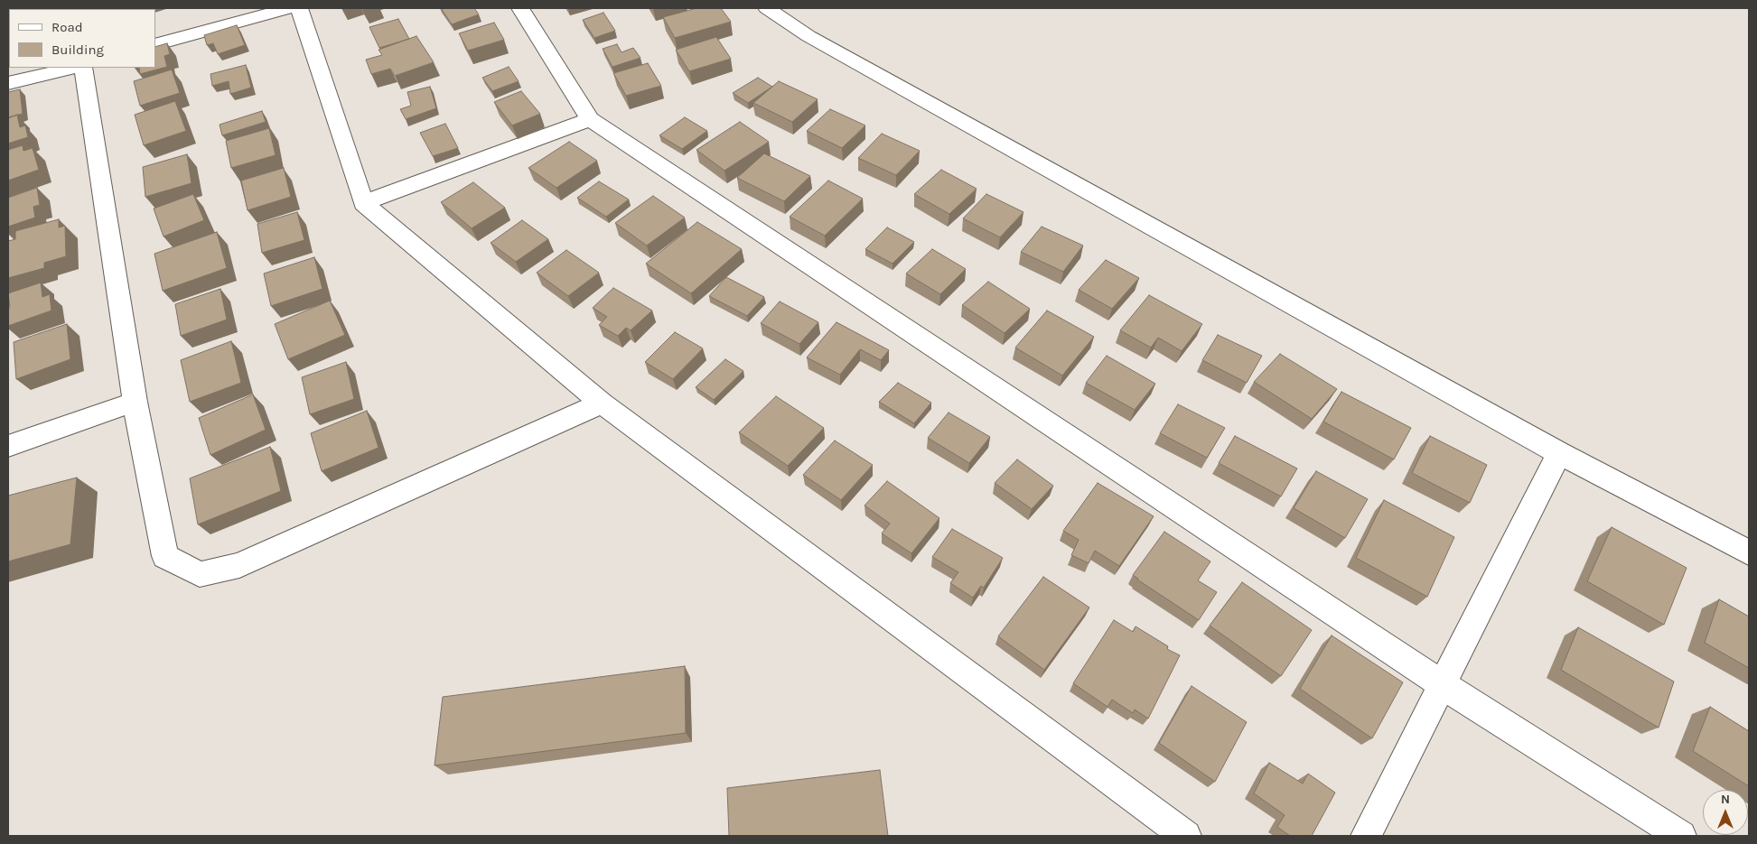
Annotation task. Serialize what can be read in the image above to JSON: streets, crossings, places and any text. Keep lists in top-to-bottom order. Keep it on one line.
{"legend":["Road","Building"],"north":"top"}
